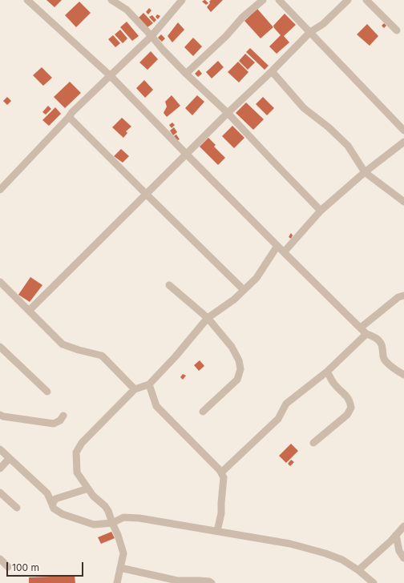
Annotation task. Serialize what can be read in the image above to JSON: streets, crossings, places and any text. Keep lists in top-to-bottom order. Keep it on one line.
{"scale_bar":"100 m"}
